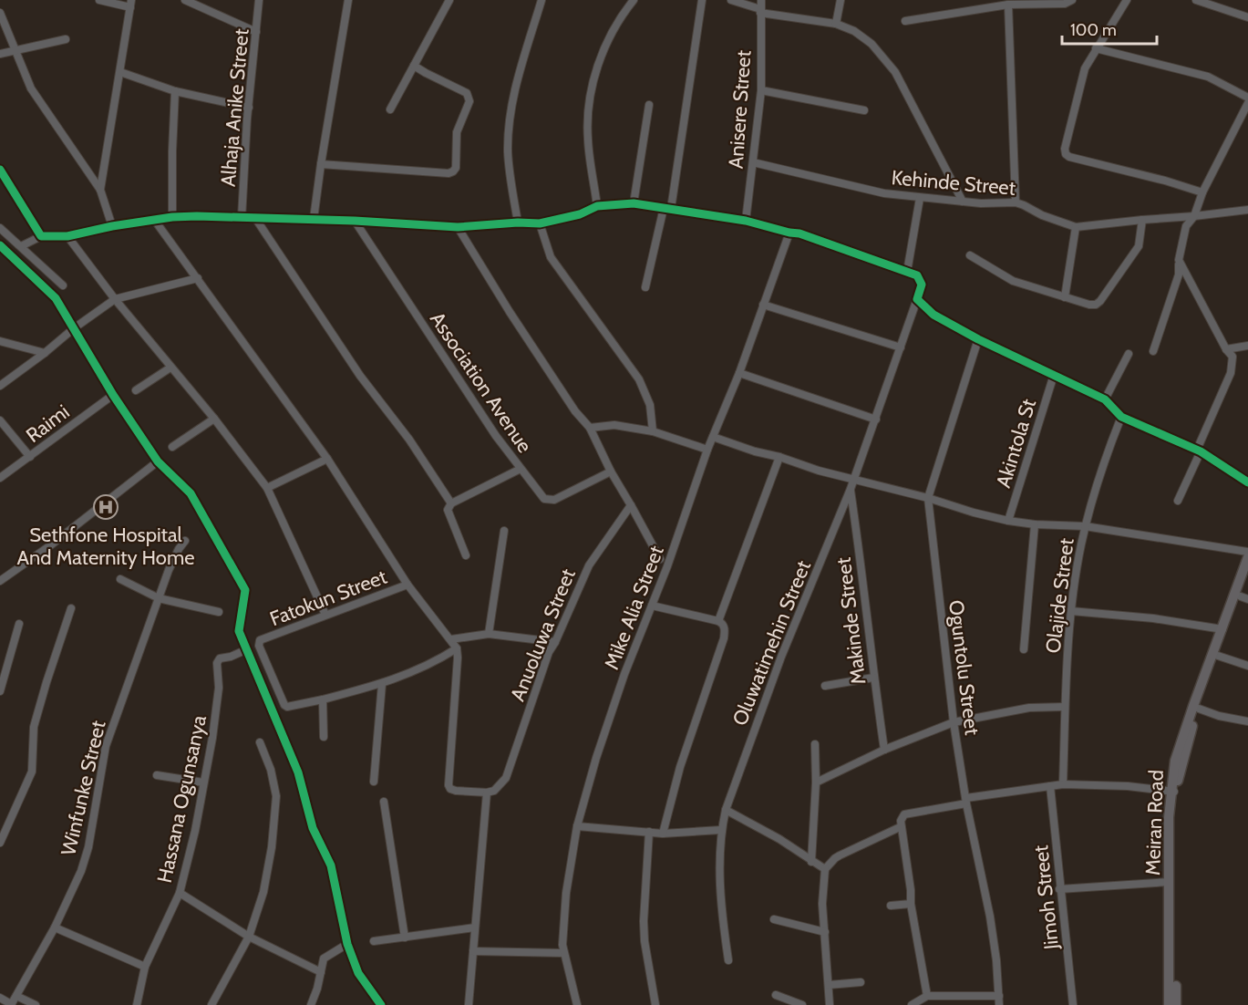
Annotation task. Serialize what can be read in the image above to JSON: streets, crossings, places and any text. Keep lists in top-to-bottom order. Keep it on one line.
{"streets":{"main road":["Meiran Road"],"street":["Alhaja Anike Street","Anisere Street","Kehinde Street","Association Avenue","Raimi","Akintola St","Olajide Street","Fatokun Street","Mike Alia Street","Makinde Street","Anuoluwa Street","Oluwatimehin Street","Oguntolu Street","Winfunke Street","Hassana Ogunsanya","Jimoh Street"]},"crossings":[["Anisere Street","Kehinde Street"],["Makinde Street","Oluwatimehin Street"]],"places":{"hospital":["Sethfone Hospital And Maternity Home"]},"scale_bar":"100 m"}
